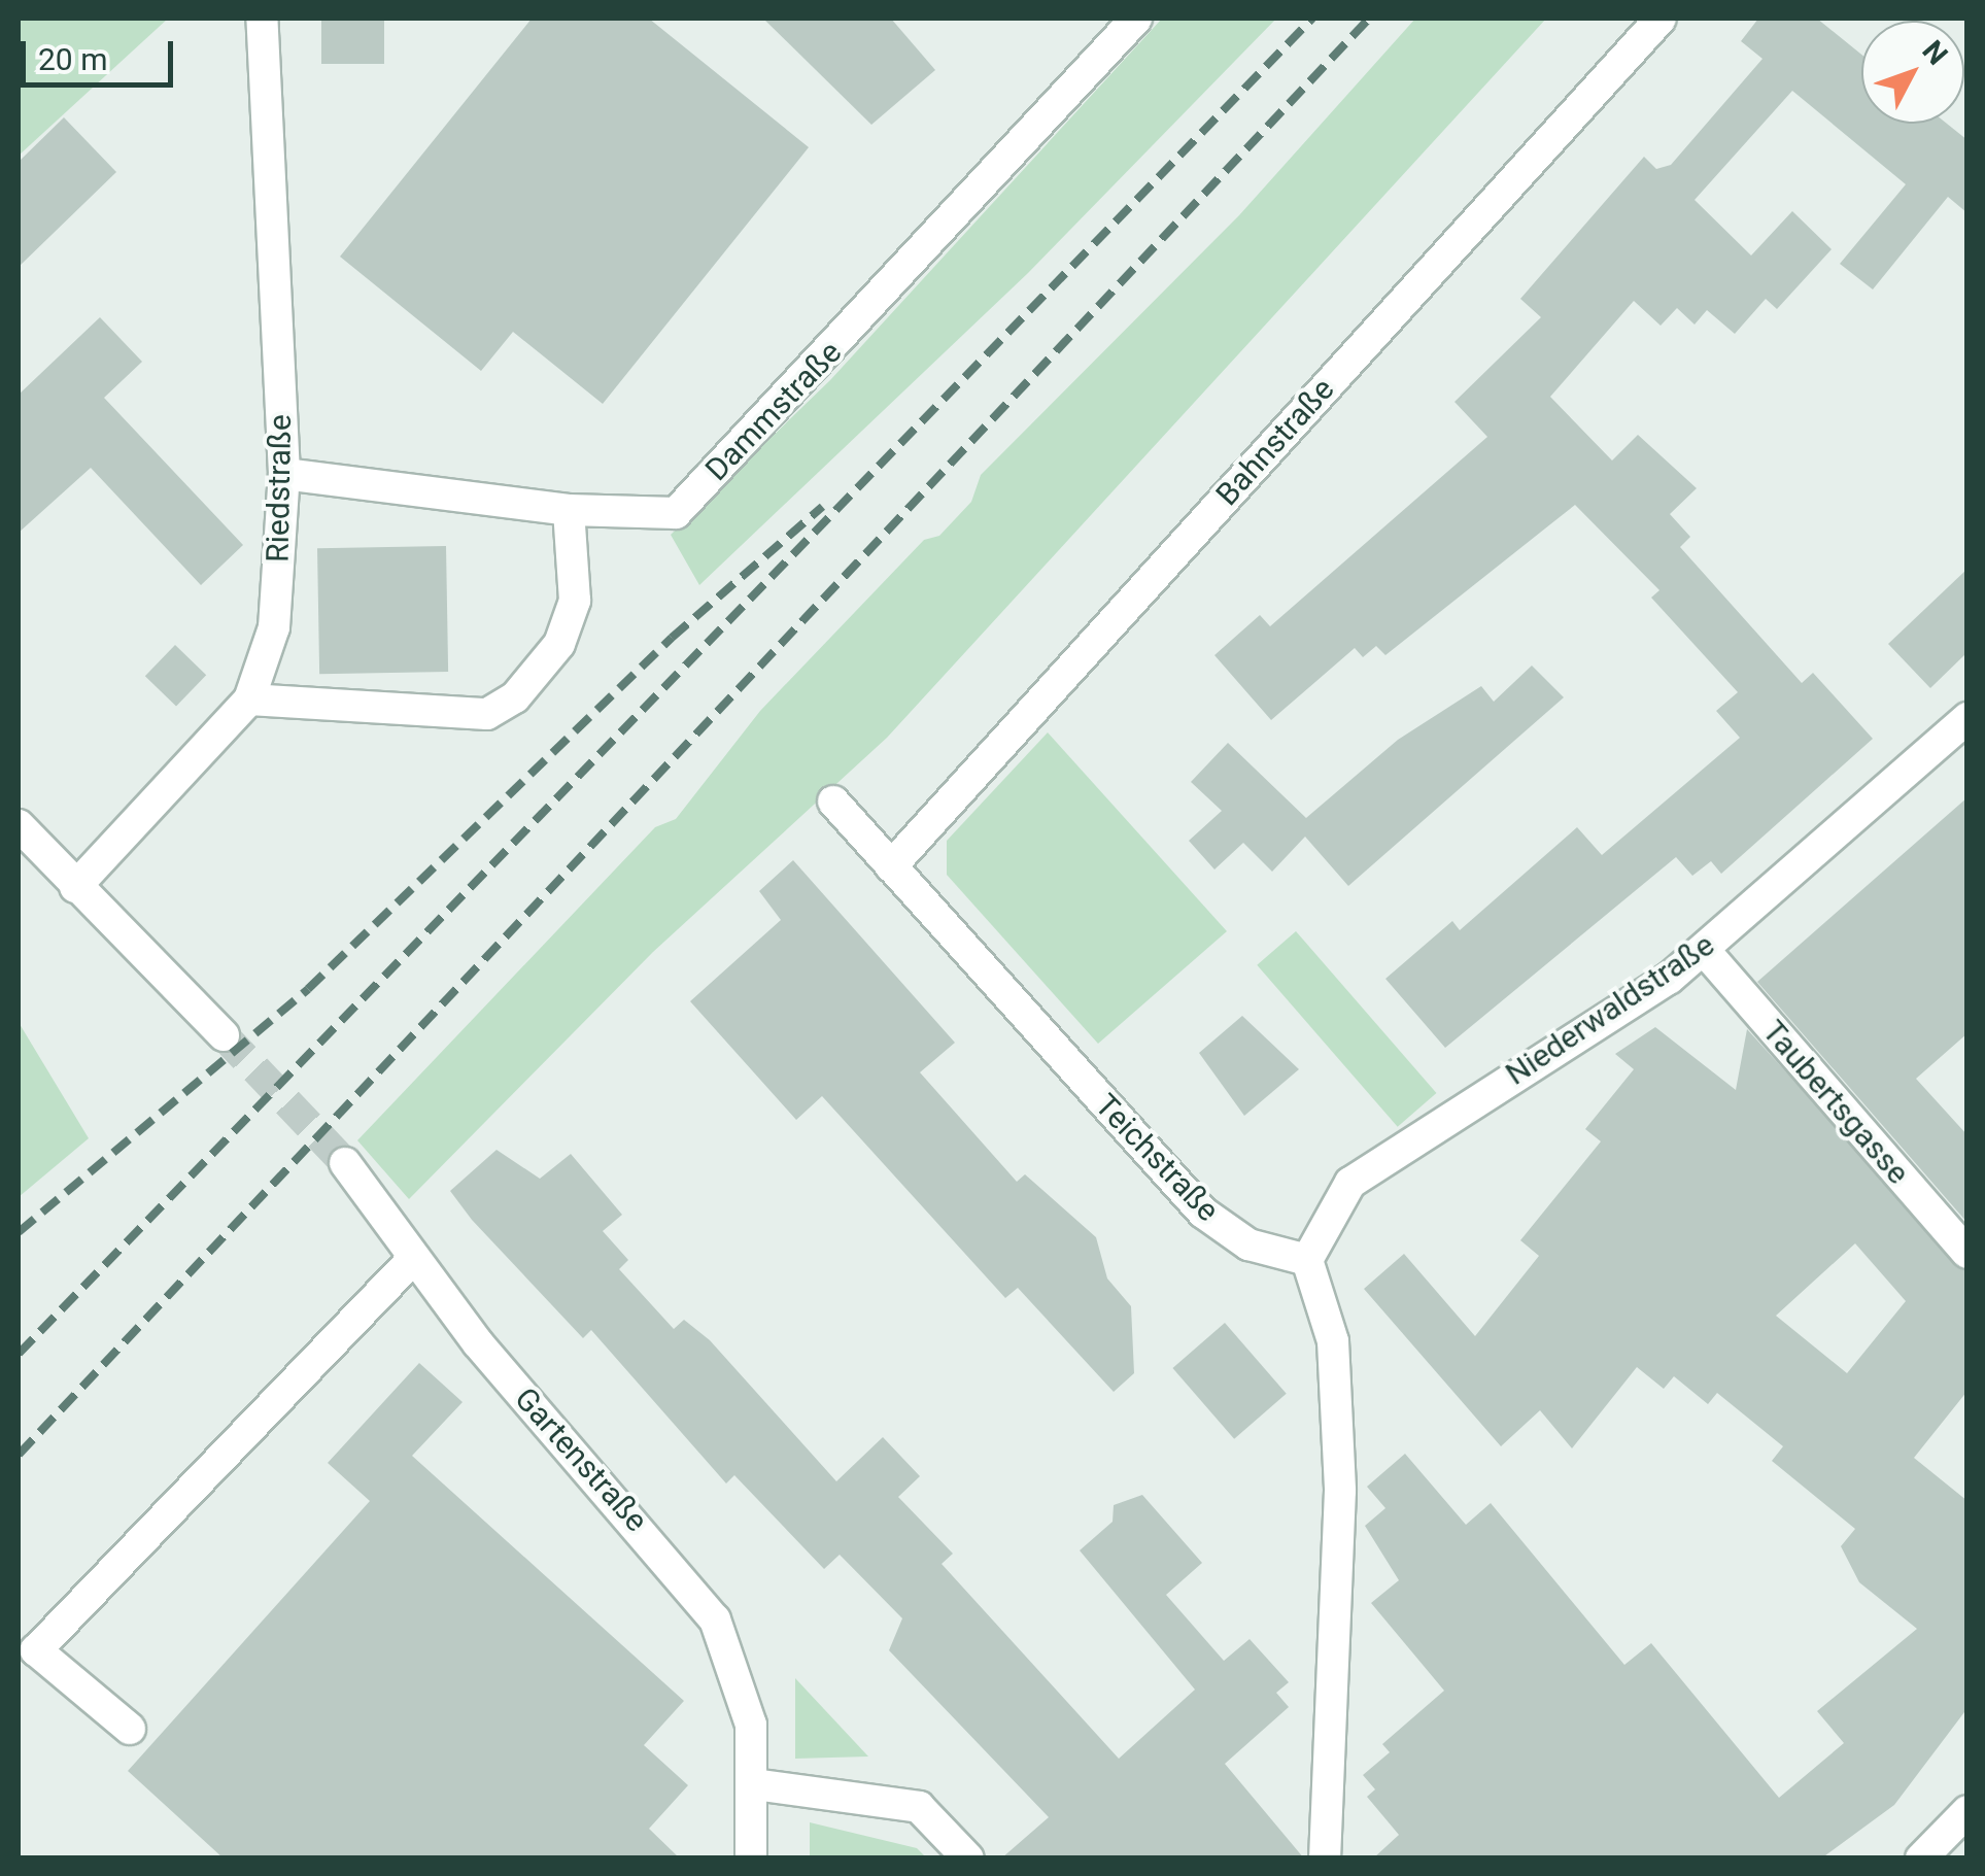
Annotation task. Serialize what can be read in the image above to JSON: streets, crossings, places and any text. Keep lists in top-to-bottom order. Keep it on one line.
{"streets":{"street":["Dammstraße","Bahnstraße","Riedstraße","Niederwaldstraße","Taubertsgasse","Teichstraße","Gartenstraße"]},"crossings":[["Dammstraße","Riedstraße"],["Bahnstraße","Teichstraße"],["Niederwaldstraße","Taubertsgasse"],["Niederwaldstraße","Teichstraße"]],"scale_bar":"20 m","north":"top right"}
